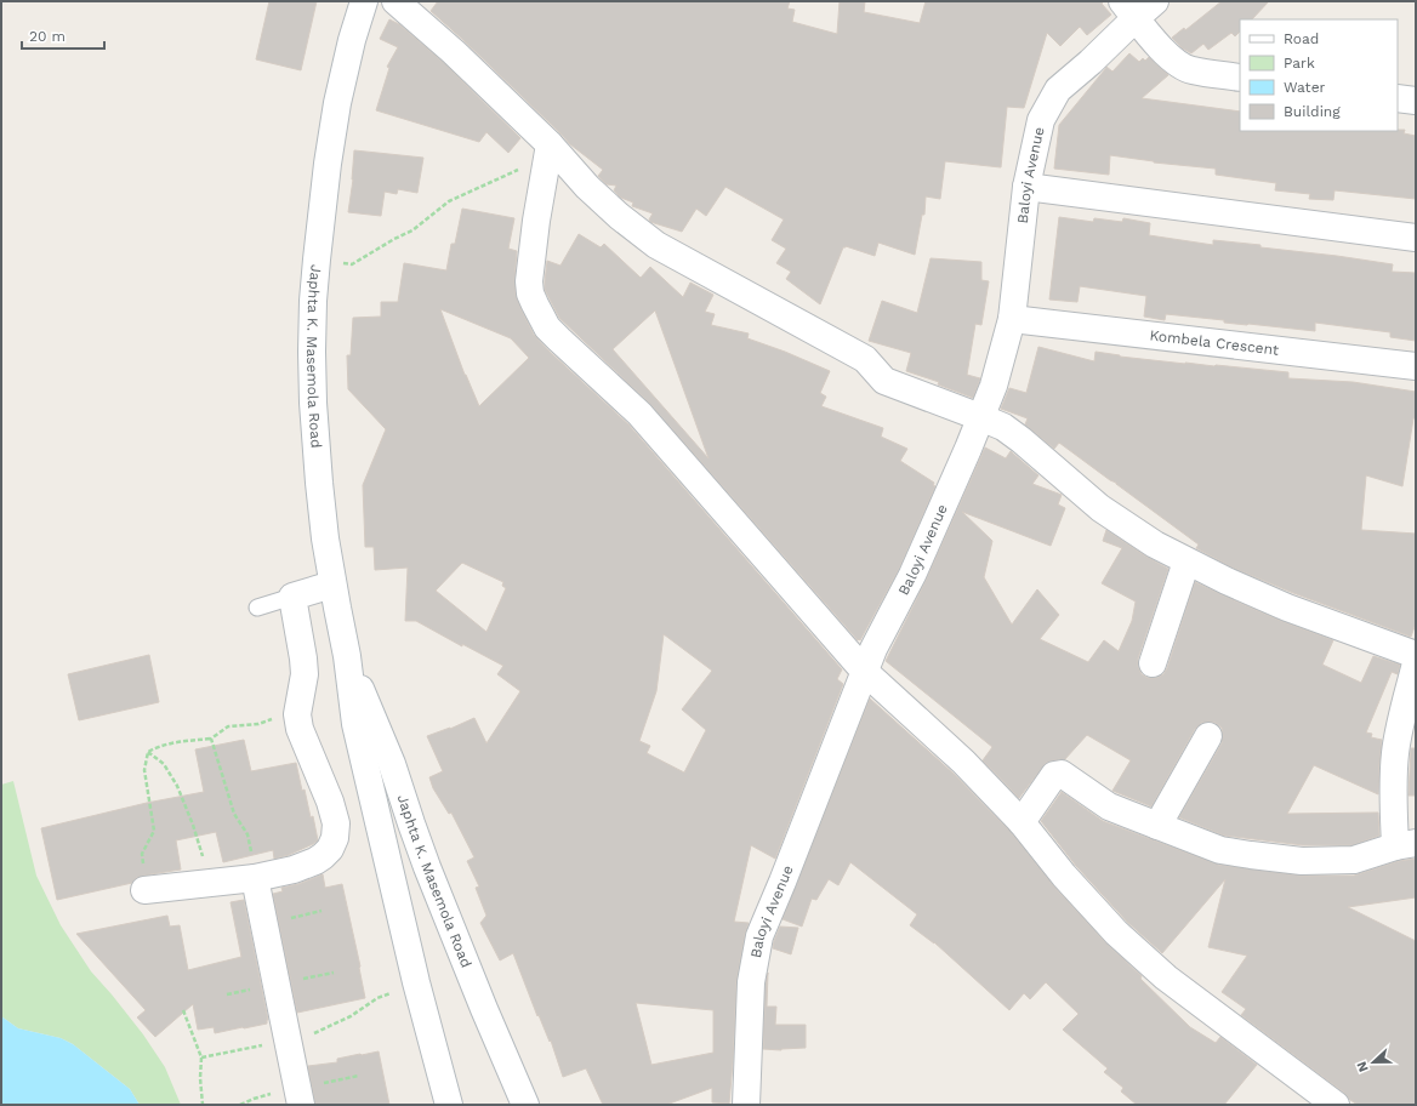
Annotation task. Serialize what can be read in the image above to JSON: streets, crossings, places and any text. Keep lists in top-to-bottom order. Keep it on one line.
{"streets":{"street":["Baloyi Avenue","Kombela Crescent","Japhta K. Masemola Road"]},"crossings":[["Baloyi Avenue","Kombela Crescent"]],"legend":["Road","Park","Water","Building"],"scale_bar":"20 m","north":"left"}
